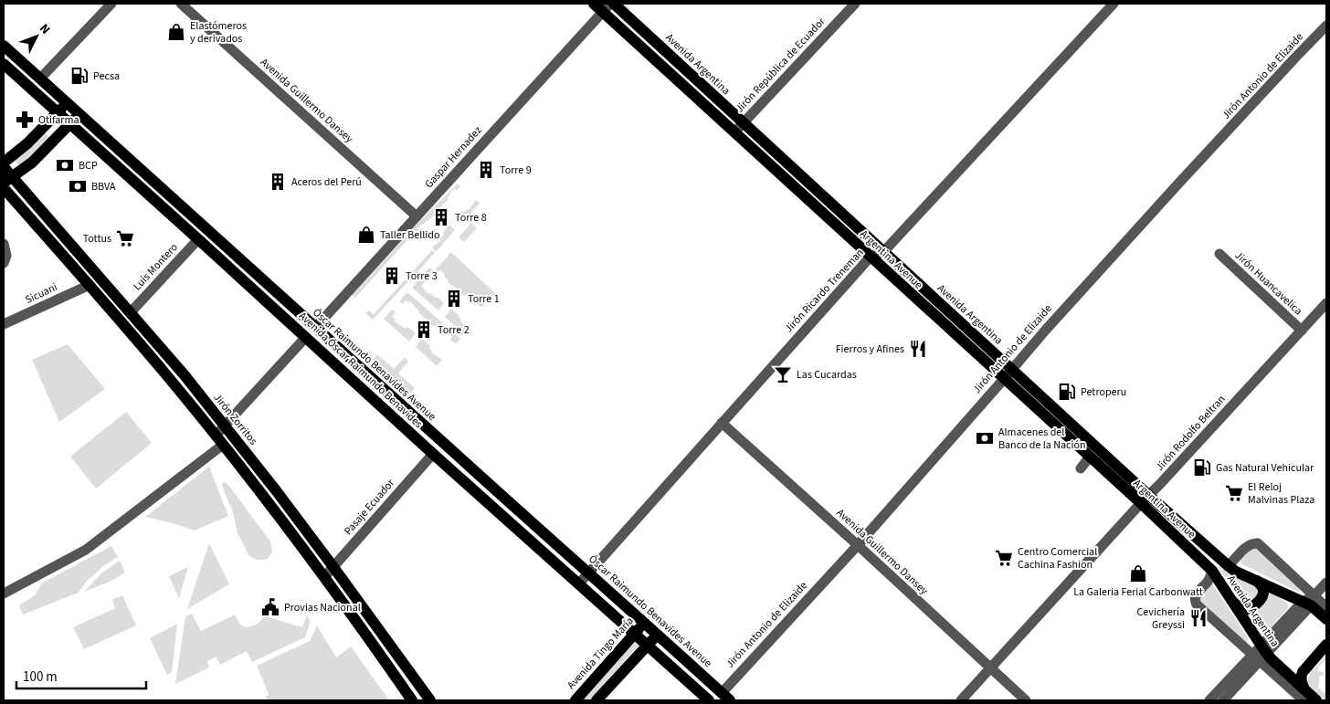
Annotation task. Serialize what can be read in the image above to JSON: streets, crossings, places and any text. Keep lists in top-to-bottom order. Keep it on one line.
{"streets":{"main road":["Avenida Argentina","Argentina Avenue","Óscar Raimundo Benavides Avenue","Avenida Óscar Raimundo Benavides","Jirón Zorritos","Avenida Tingo María"],"street":["Jirón República de Ecuador","Jirón Antonio de Elizaide","Avenida Guillermo Dansey","Gaspar Hernadez","Luís Montero","Jirón Huancavelica","Jirón Ricardo Treneman","Sicuani","Jirón Rodolfo Beltran","Pasaje Ecuador"]},"crossings":[["Avenida Argentina","Jirón República de Ecuador"],["Avenida Argentina","Jirón Antonio de Elizaide"],["Avenida Argentina","Argentina Avenue"],["Avenida Argentina","Jirón Ricardo Treneman"],["Avenida Argentina","Jirón Rodolfo Beltran"],["Jirón República de Ecuador","Argentina Avenue"],["Jirón Antonio de Elizaide","Avenida Guillermo Dansey"],["Jirón Antonio de Elizaide","Argentina Avenue"],["Jirón Antonio de Elizaide","Óscar Raimundo Benavides Avenue"],["Avenida Guillermo Dansey","Gaspar Hernadez"],["Avenida Guillermo Dansey","Jirón Ricardo Treneman"],["Avenida Guillermo Dansey","Jirón Rodolfo Beltran"],["Gaspar Hernadez","Argentina Avenue"],["Gaspar Hernadez","Óscar Raimundo Benavides Avenue"],["Argentina Avenue","Jirón Ricardo Treneman"],["Argentina Avenue","Jirón Rodolfo Beltran"],["Luís Montero","Avenida Óscar Raimundo Benavides"],["Luís Montero","Jirón Zorritos"],["Jirón Huancavelica","Jirón Rodolfo Beltran"],["Jirón Ricardo Treneman","Óscar Raimundo Benavides Avenue"],["Jirón Ricardo Treneman","Avenida Óscar Raimundo Benavides"],["Óscar Raimundo Benavides Avenue","Avenida Tingo María"],["Avenida Óscar Raimundo Benavides","Pasaje Ecuador"],["Avenida Óscar Raimundo Benavides","Avenida Tingo María"],["Jirón Zorritos","Pasaje Ecuador"]],"places":{"shop":["Elastómeros y derivados","Taller Bellido","La Galeria Ferial Carbonwatt"],"fuel station":["Pecsa","Petroperu","Gas Natural Vehicular"],"pharmacy":["Otifarma"],"bank":["BCP","BBVA","Almacenes del Banco de la Nación"],"building":["Torre 9","Aceros del Perú","Torre 8","Torre 3","Torre 1","Torre 2"],"supermarket":["Tottus","El Reloj Malvinas Plaza","Centro Comercial Cachina Fashion"],"restaurant":["Fierros y Afines","Cevichería Greyssi"],"bar":["Las Cucardas"],"public building":["Provias Nacional"]},"scale_bar":"100 m","north":"top right"}
